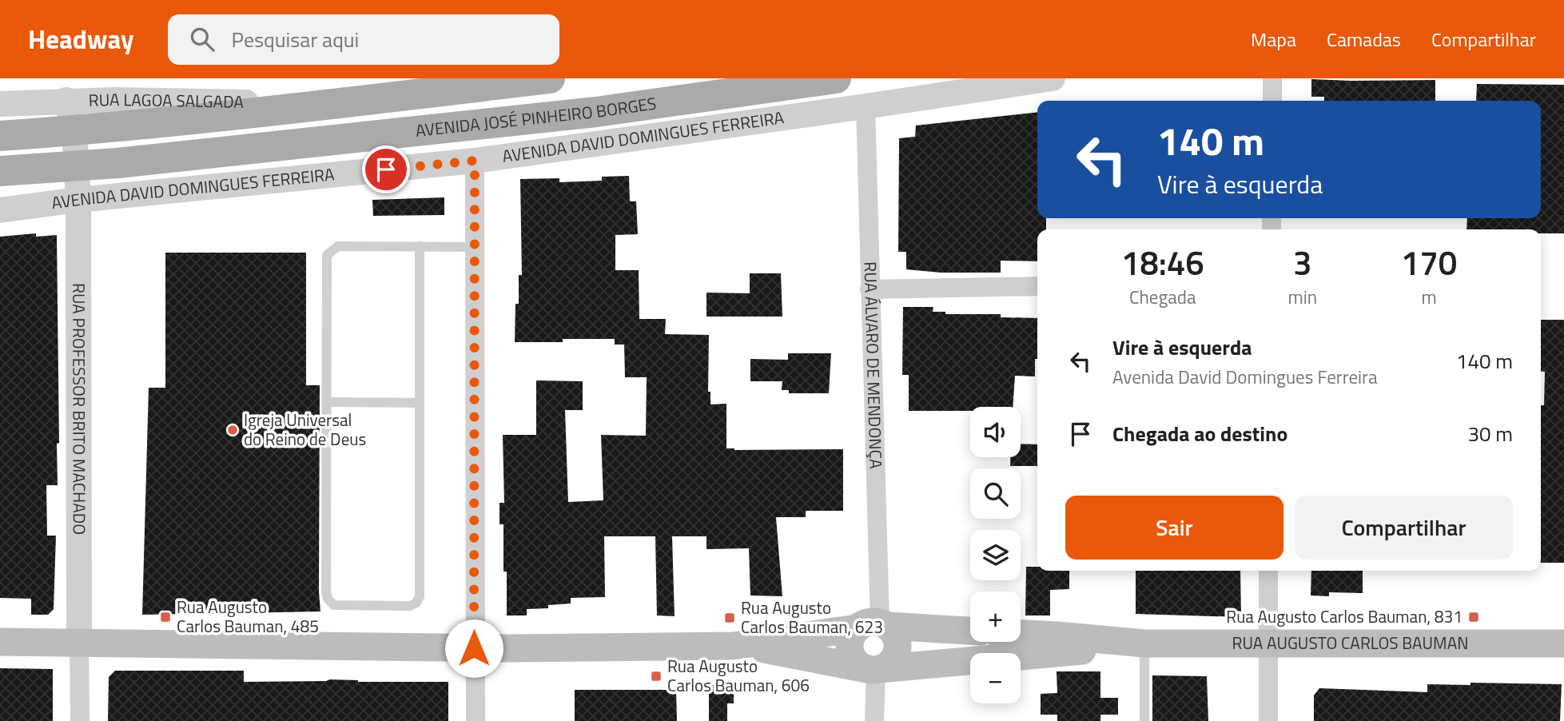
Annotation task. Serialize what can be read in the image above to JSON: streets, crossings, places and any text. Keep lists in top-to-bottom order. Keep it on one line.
{"streets":{"main road":["AVENIDA JOSÉ PINHEIRO BORGES","RUA AUGUSTO CARLOS BAUMAN"],"street":["RUA LAGOA SALGADA","AVENIDA DAVID DOMINGUES FERREIRA","RUA ÁLVARO DE MENDONÇA","RUA PROFESSOR BRITO MACHADO"]},"crossings":[["RUA LAGOA SALGADA","RUA PROFESSOR BRITO MACHADO"],["AVENIDA JOSÉ PINHEIRO BORGES","RUA PROFESSOR BRITO MACHADO"],["AVENIDA DAVID DOMINGUES FERREIRA","RUA ÁLVARO DE MENDONÇA"],["AVENIDA DAVID DOMINGUES FERREIRA","RUA PROFESSOR BRITO MACHADO"],["RUA ÁLVARO DE MENDONÇA","RUA AUGUSTO CARLOS BAUMAN"],["RUA PROFESSOR BRITO MACHADO","RUA AUGUSTO CARLOS BAUMAN"]],"places":{"other":["Igreja Universal do Reino de Deus"],"transit":["Rua Augusto Carlos Bauman, 485","Rua Augusto Carlos Bauman, 831","Rua Augusto Carlos Bauman, 623","Rua Augusto Carlos Bauman, 606"]},"page":{"header":"Headway","search":"Pesquisar aqui","nav":["Mapa","Camadas","Compartilhar"],"turn":["140 m","Vire à esquerda"],"eta":["18:46","Chegada","3","min","170","m"],"list":[{"name":"Vire à esquerda","note":"Avenida David Domingues Ferreira","value":"140 m"},{"name":"Chegada ao destino","value":"30 m"}],"map_buttons":["+","−"],"buttons":["Sair","Compartilhar"]}}
